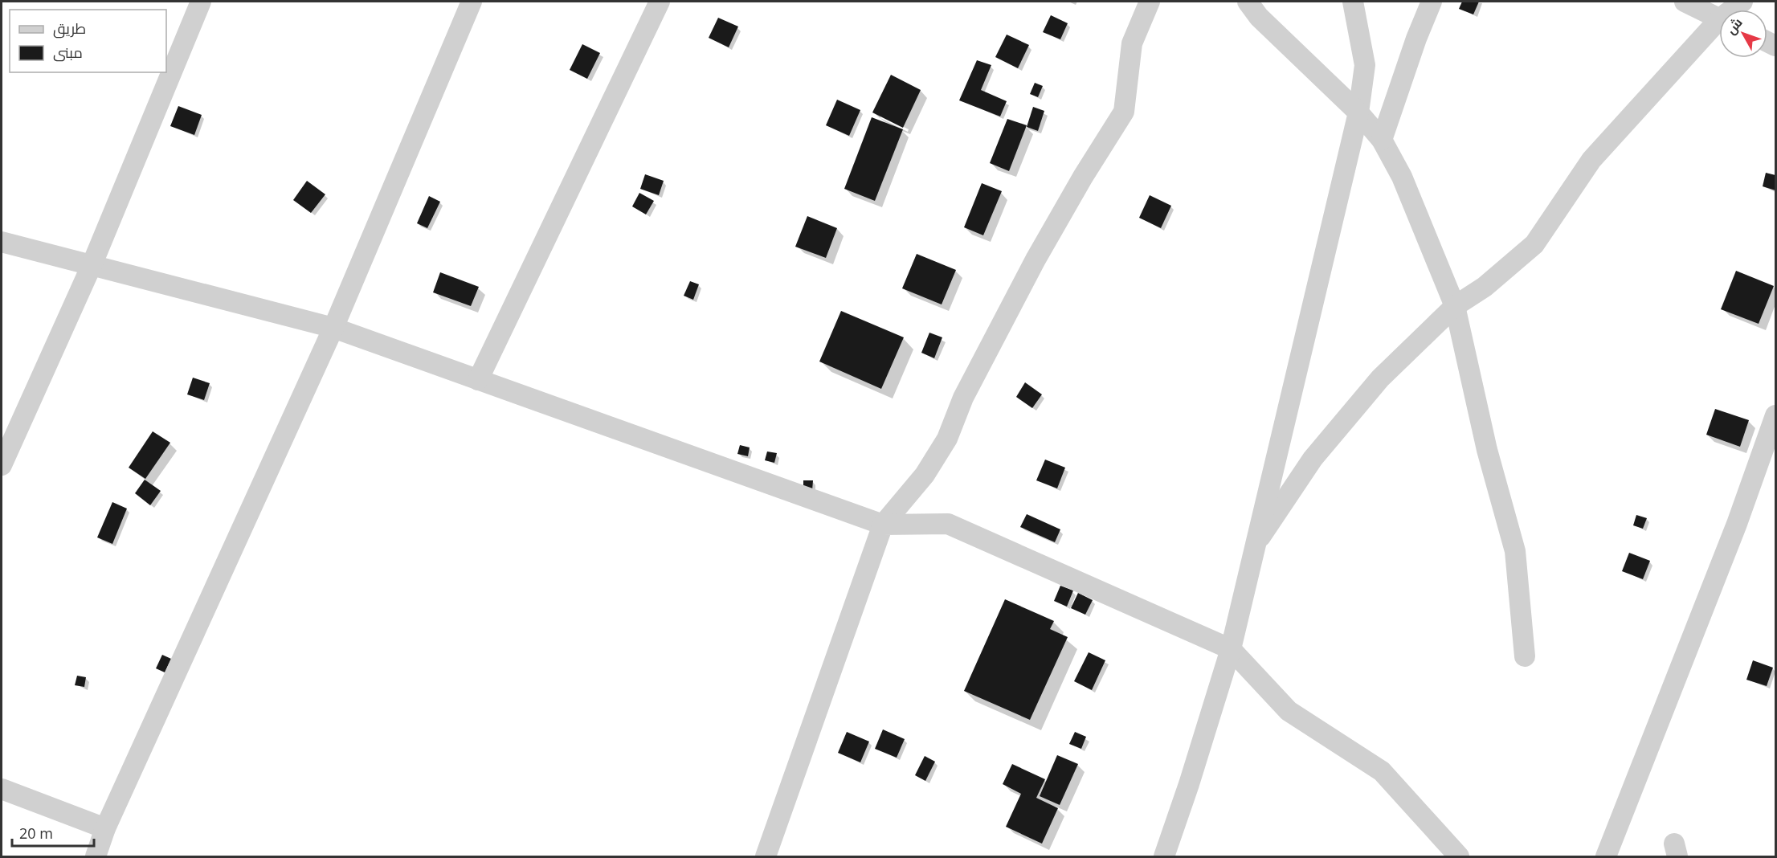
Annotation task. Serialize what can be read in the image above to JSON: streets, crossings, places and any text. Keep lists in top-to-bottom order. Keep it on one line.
{"legend":["طريق","مبنى"],"scale_bar":"20 m","north":"top left"}
